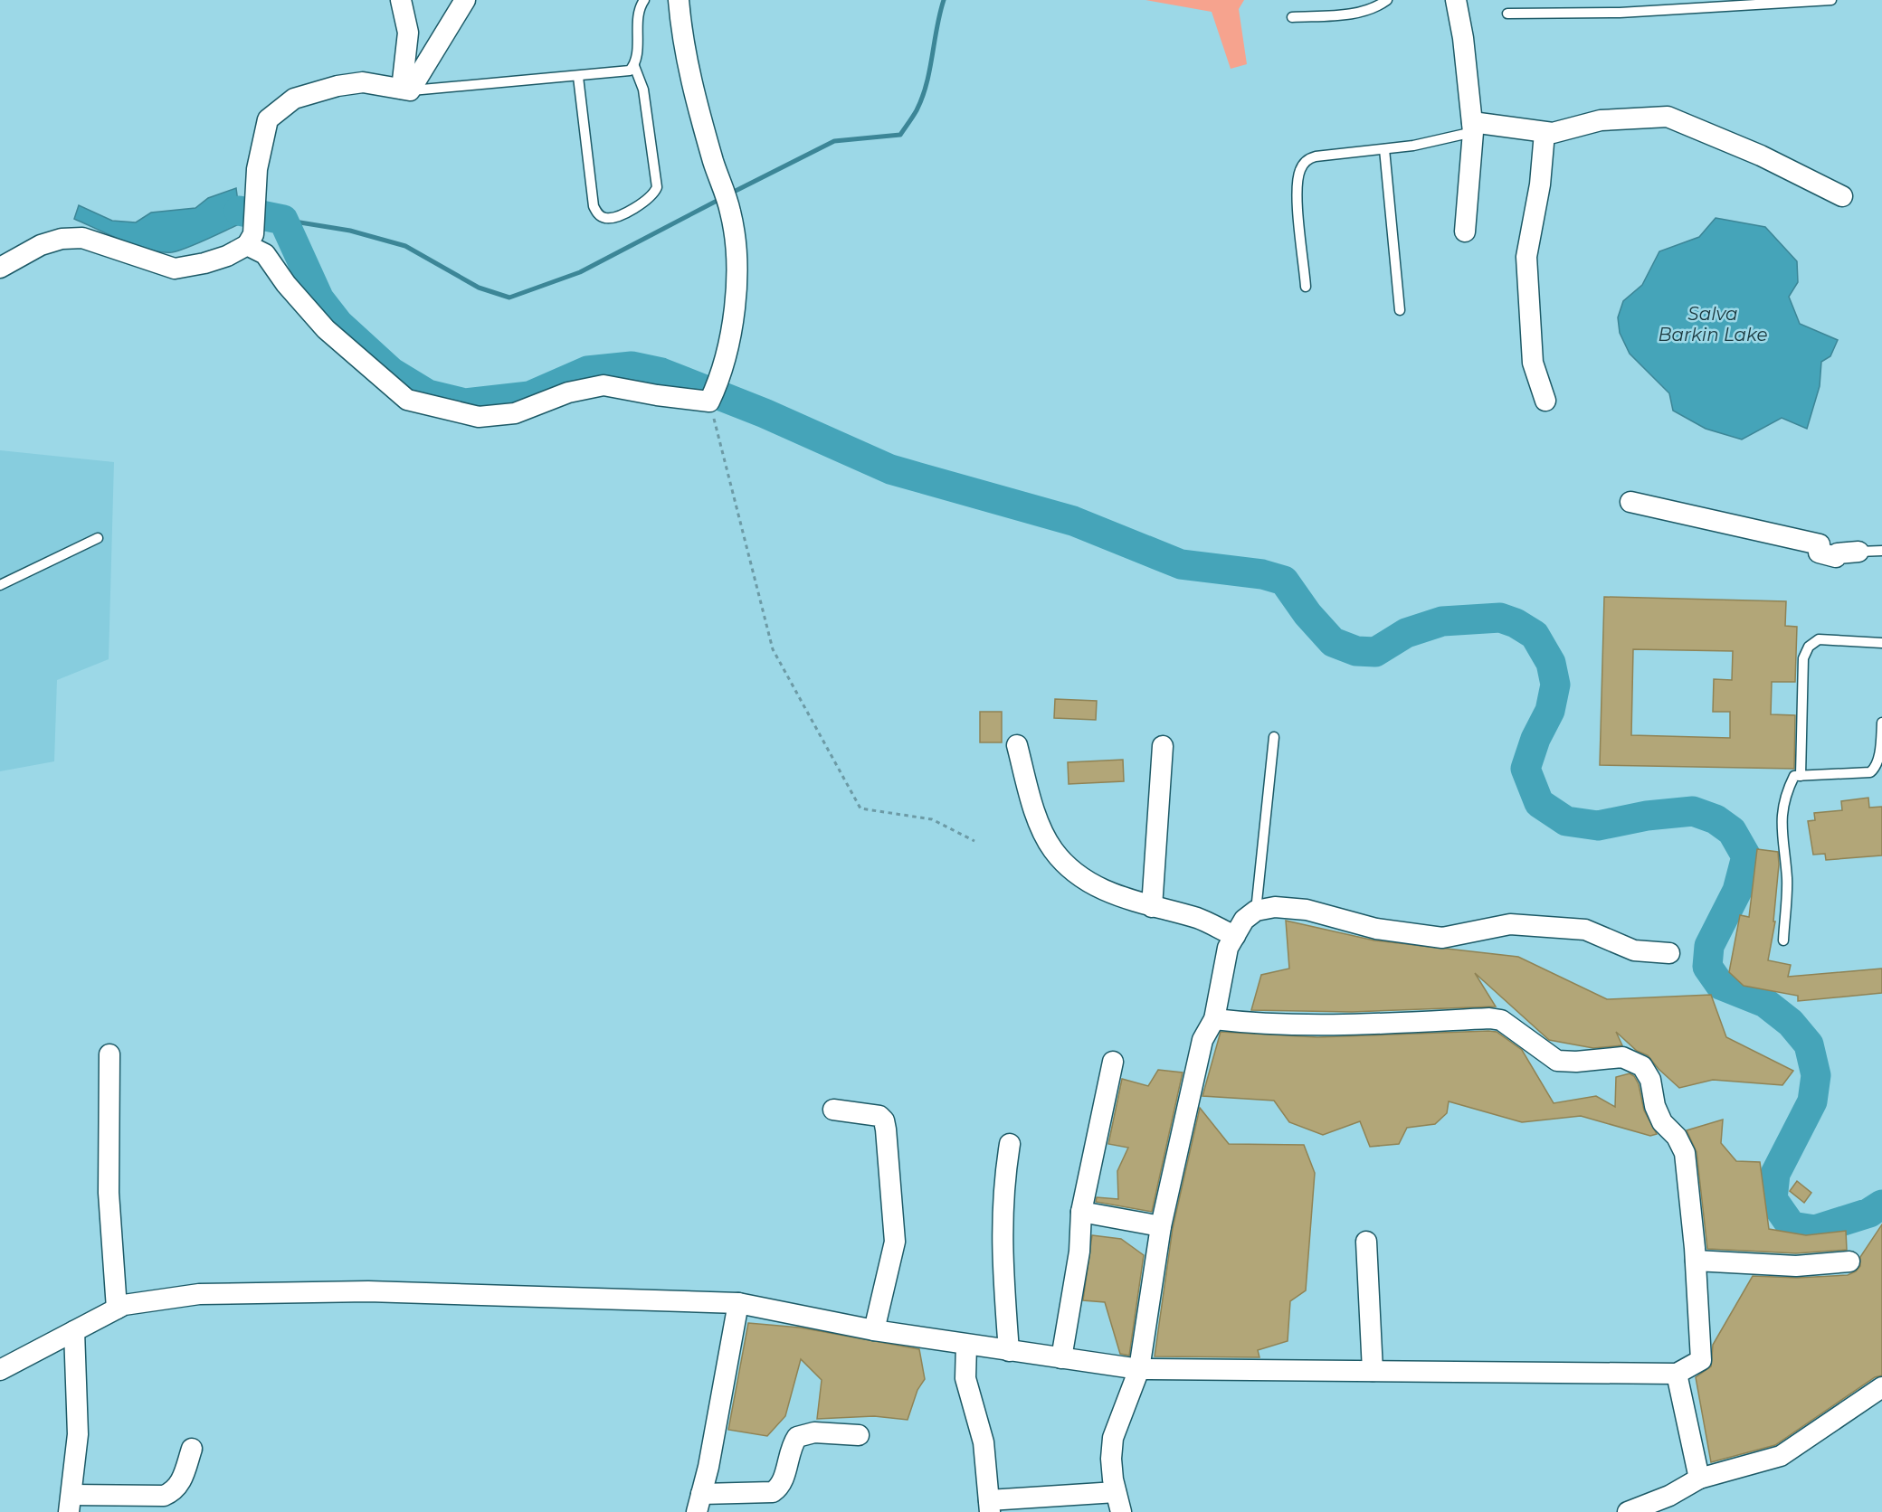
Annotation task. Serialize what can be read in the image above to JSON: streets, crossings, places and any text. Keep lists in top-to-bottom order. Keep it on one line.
{"water":["Salva Barkin Lake"]}
